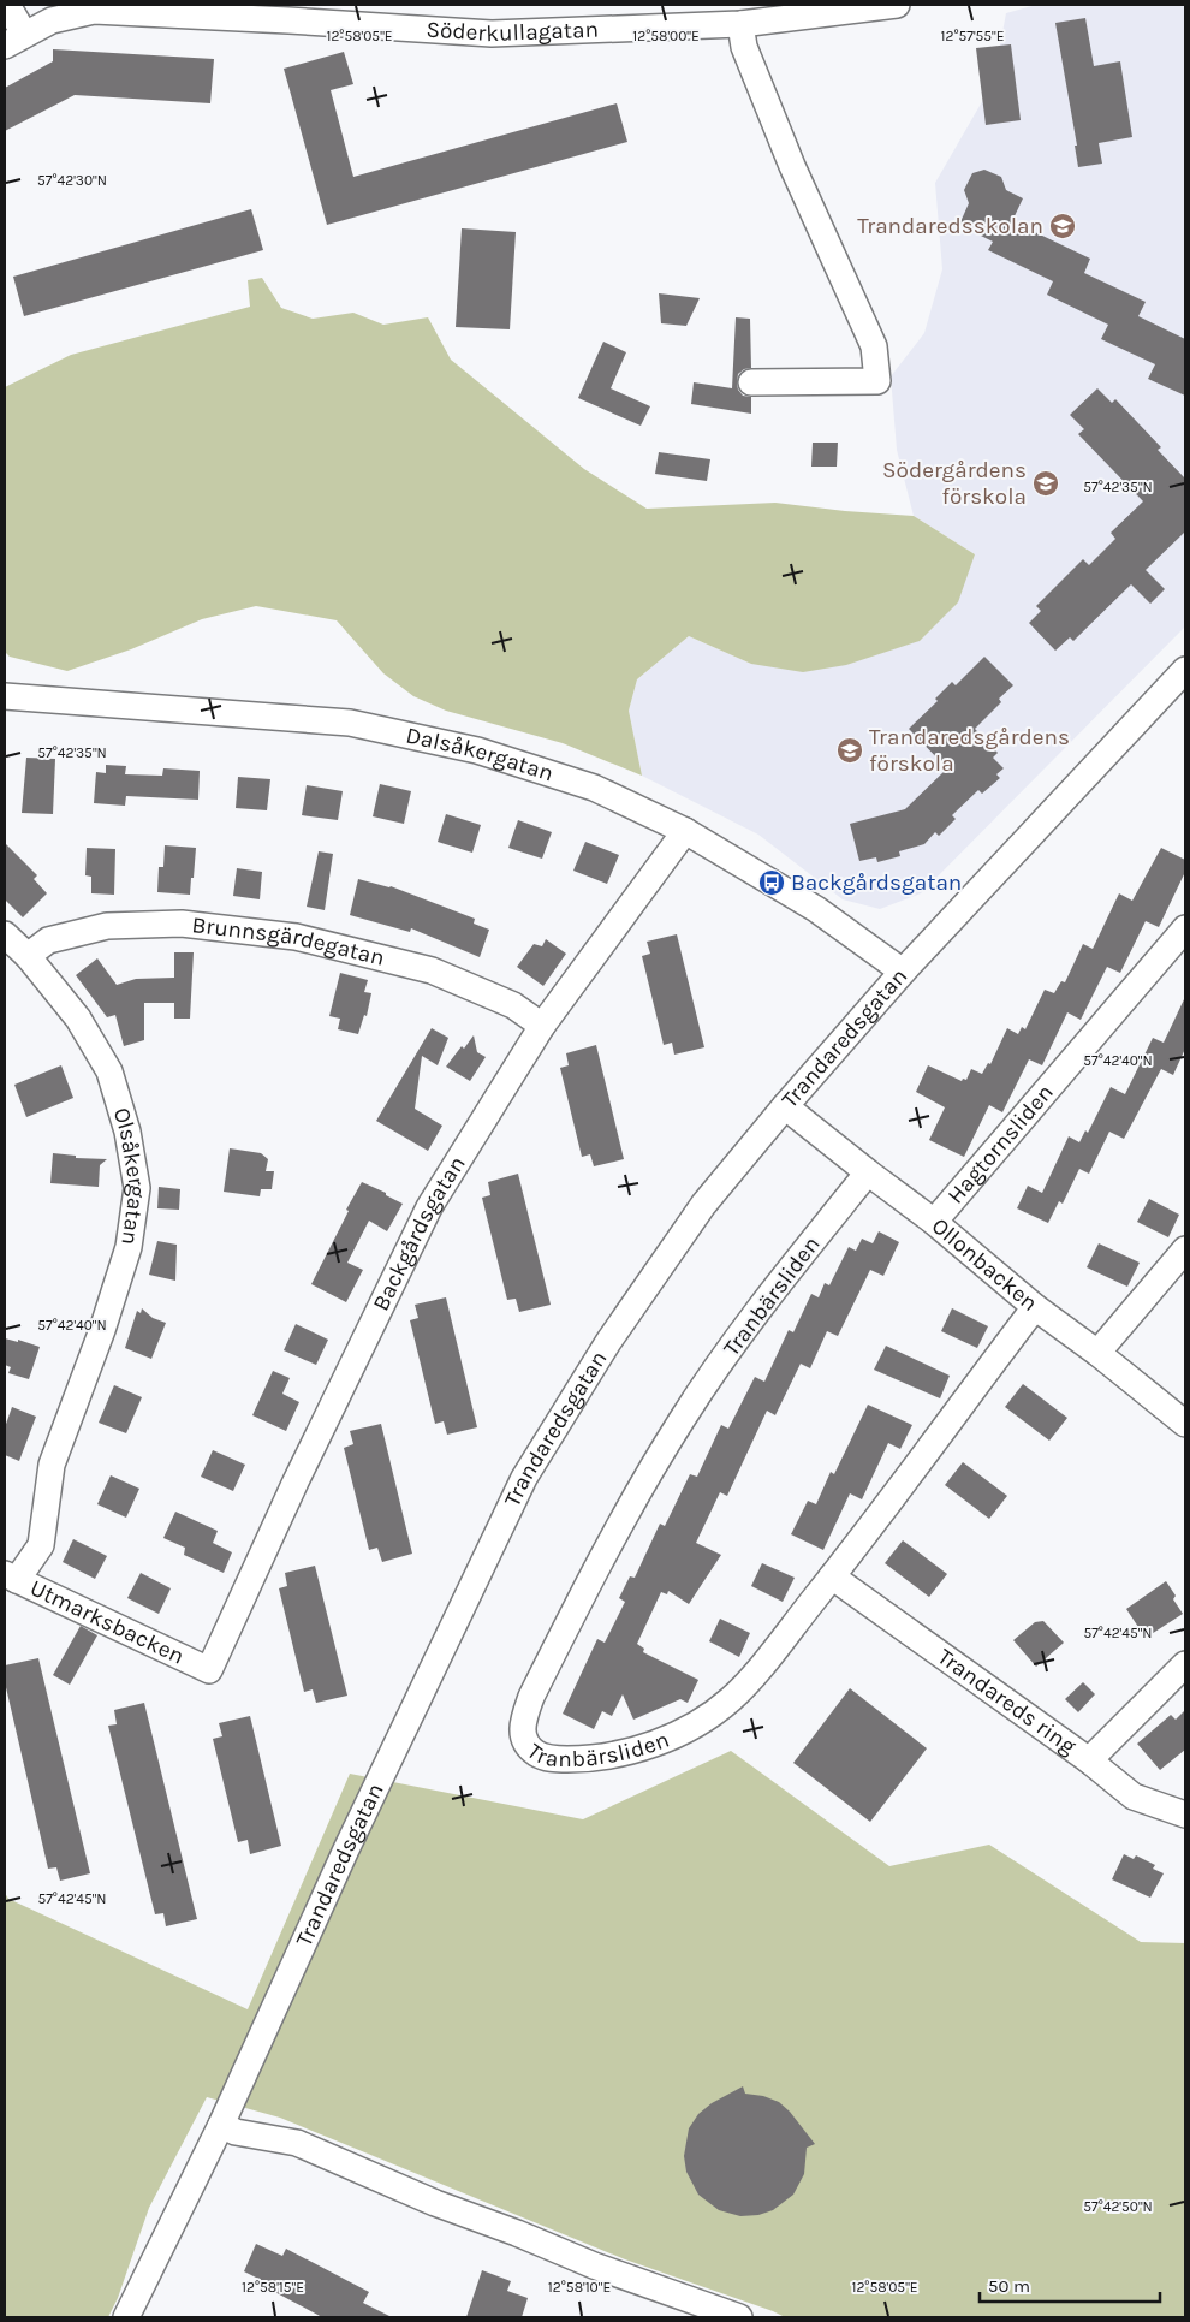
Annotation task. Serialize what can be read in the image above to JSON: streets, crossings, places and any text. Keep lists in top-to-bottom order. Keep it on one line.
{"streets":{"street":["Söderkullagatan","Dalsåkergatan","Brunnsgärdegatan","Trandaredsgatan","Hagtornsliden","Olsåkergatan","Backgårdsgatan","Ollonbacken","Tranbärsliden","Utmarksbacken","Trandareds ring"]},"crossings":[["Dalsåkergatan","Trandaredsgatan"],["Dalsåkergatan","Backgårdsgatan"],["Brunnsgärdegatan","Olsåkergatan"],["Brunnsgärdegatan","Backgårdsgatan"],["Trandaredsgatan","Ollonbacken"],["Hagtornsliden","Ollonbacken"],["Olsåkergatan","Utmarksbacken"],["Backgårdsgatan","Utmarksbacken"],["Ollonbacken","Tranbärsliden"],["Tranbärsliden","Trandareds ring"]],"places":{"school or university":["Trandaredsskolan","Södergårdens förskola","Trandaredsgårdens förskola"],"bus stop":["Backgårdsgatan"]},"scale_bar":"50 m","coordinates":["12°58'05\"E","12°58'00\"E","12°57'55\"E","57°42'30\"N","57°42'35\"N","57°42'40\"N","57°42'45\"N","57°42'50\"N","12°58'15\"E","12°58'10\"E"]}
